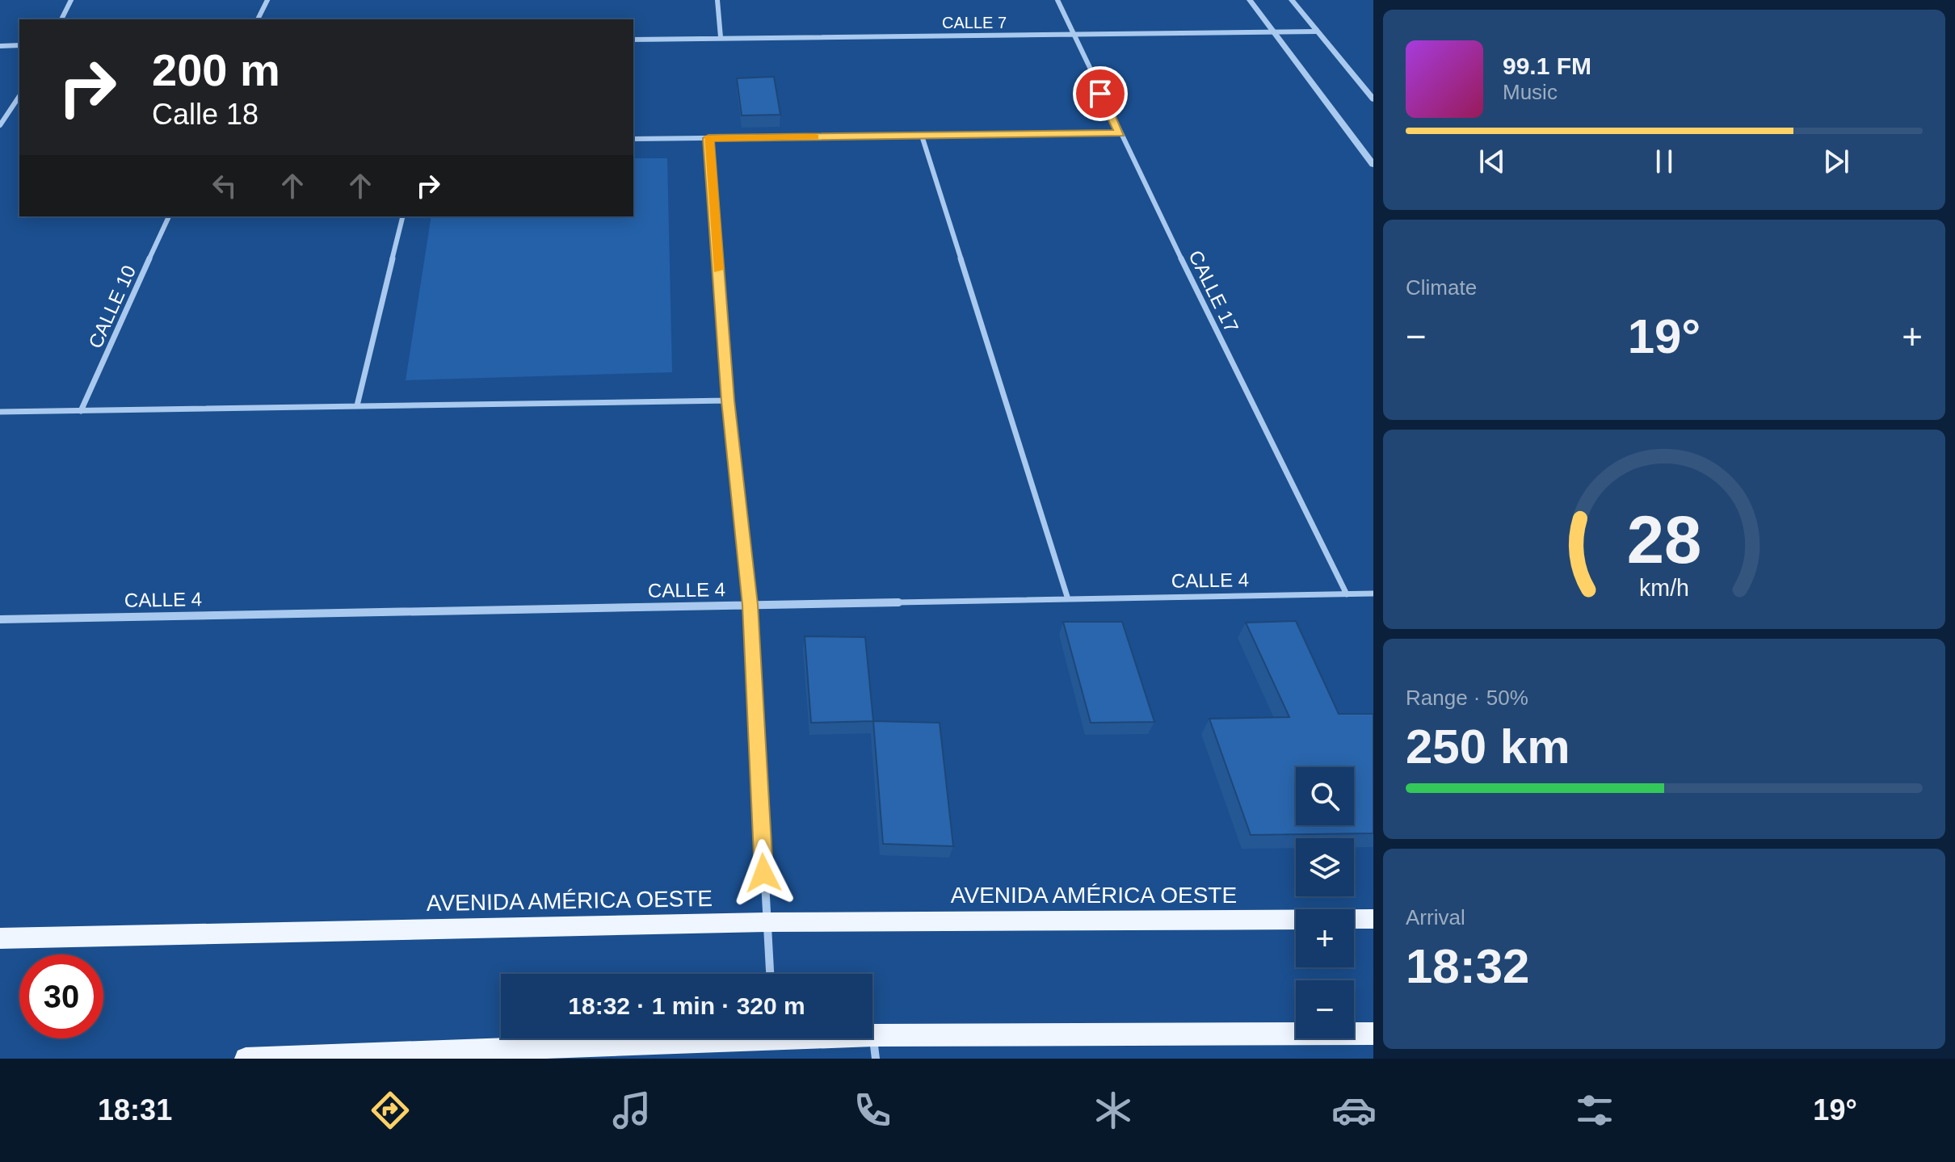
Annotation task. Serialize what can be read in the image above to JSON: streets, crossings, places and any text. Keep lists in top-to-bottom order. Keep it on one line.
{"streets":{"main road":["AVENIDA AMÉRICA OESTE"],"street":["CALLE 7","CALLE 17","CALLE 10","CALLE 4"]},"crossings":[["CALLE 7","CALLE 17"],["CALLE 17","CALLE 4"]],"page":{"turn":["200 m","Calle 18"],"song":["99.1 FM","Music"],"tile":["Climate",["Range · 50%","250 km"],["Arrival","18:32"]],"heat":["−","19°","+"],"map_buttons":["+","−"],"limit":"30","trip":"18:32 · 1 min · 320 m","tabs":["18:31","19°"],"gauge":["28","km/h"]}}
